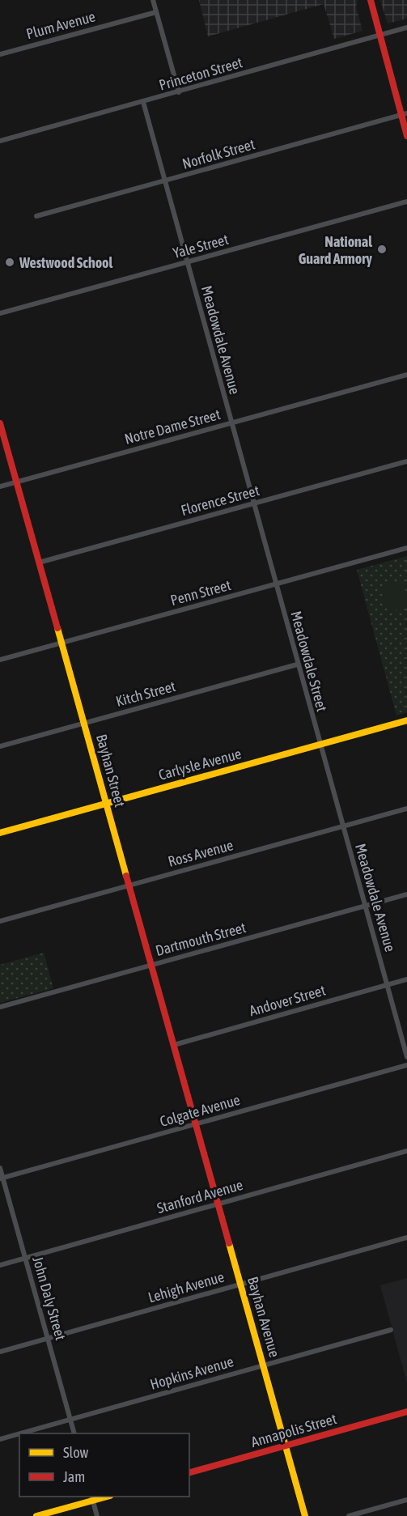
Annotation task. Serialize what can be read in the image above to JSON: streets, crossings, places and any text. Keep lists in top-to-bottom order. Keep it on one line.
{"streets":{"street":["Plum Avenue","Princeton Street","Norfolk Street","Yale Street","Meadowdale Avenue","Notre Dame Street","Florence Street","Penn Street","Meadowdale Street","Kitch Street","Carlysle Avenue","Bayhan Street","Ross Avenue","Dartmouth Street","Andover Street","Colgate Avenue","Stanford Avenue","Lehigh Avenue","John Daly Street","Bayhan Avenue","Hopkins Avenue","Annapolis Street"]},"crossings":[["Princeton Street","Meadowdale Avenue"],["Norfolk Street","Meadowdale Avenue"],["Yale Street","Meadowdale Avenue"],["Meadowdale Avenue","Notre Dame Street"],["Meadowdale Avenue","Florence Street"],["Meadowdale Avenue","Penn Street"],["Meadowdale Avenue","Meadowdale Street"],["Meadowdale Avenue","Carlysle Avenue"],["Meadowdale Avenue","Ross Avenue"],["Meadowdale Avenue","Dartmouth Street"],["Meadowdale Avenue","Andover Street"],["Notre Dame Street","Bayhan Street"],["Florence Street","Bayhan Street"],["Penn Street","Meadowdale Street"],["Penn Street","Bayhan Street"],["Meadowdale Street","Kitch Street"],["Meadowdale Street","Carlysle Avenue"],["Kitch Street","Bayhan Street"],["Carlysle Avenue","Bayhan Street"],["Bayhan Street","Ross Avenue"],["Bayhan Street","Dartmouth Street"],["Bayhan Street","Andover Street"],["Bayhan Street","Colgate Avenue"],["Bayhan Street","Bayhan Avenue"],["Colgate Avenue","John Daly Street"],["Colgate Avenue","Bayhan Avenue"],["Stanford Avenue","John Daly Street"],["Stanford Avenue","Bayhan Avenue"],["Lehigh Avenue","John Daly Street"],["Lehigh Avenue","Bayhan Avenue"],["John Daly Street","Hopkins Avenue"],["Bayhan Avenue","Hopkins Avenue"],["Bayhan Avenue","Annapolis Street"]],"places":["National Guard Armory","Westwood School"],"legend":["Slow","Jam"]}
